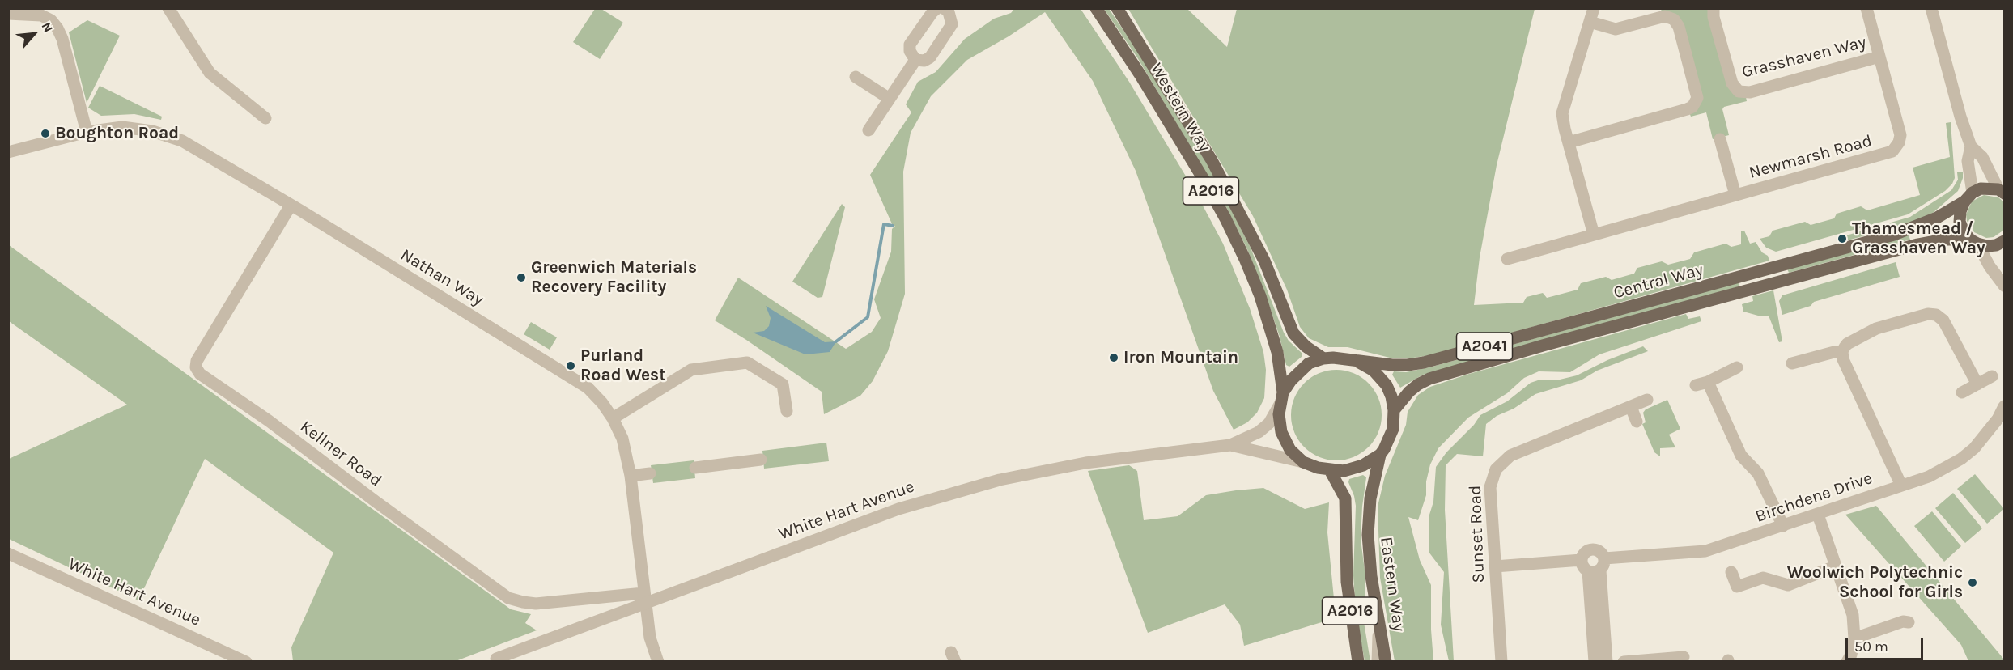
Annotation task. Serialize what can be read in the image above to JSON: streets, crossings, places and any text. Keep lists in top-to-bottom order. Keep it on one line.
{"streets":{"main road":["Western Way","A2016","Central Way","A2041","Eastern Way"],"street":["Grasshaven Way","Newmarsh Road","Nathan Way","Kellner Road","Birchdene Drive","White Hart Avenue","Sunset Road"]},"crossings":[["Grasshaven Way","Newmarsh Road"],["Western Way","A2016"],["Western Way","Central Way"],["Western Way","White Hart Avenue"],["Western Way","Eastern Way"],["A2016","Central Way"],["A2016","White Hart Avenue"],["A2016","Eastern Way"],["Nathan Way","Kellner Road"],["Central Way","White Hart Avenue"],["Central Way","Eastern Way"],["Birchdene Drive","Sunset Road"],["White Hart Avenue","Eastern Way"]],"places":["Boughton Road","Thamesmead / Grasshaven Way","Greenwich Materials Recovery Facility","Iron Mountain","Purland Road West","Woolwich Polytechnic School for Girls"],"scale_bar":"50 m","north":"top right"}
